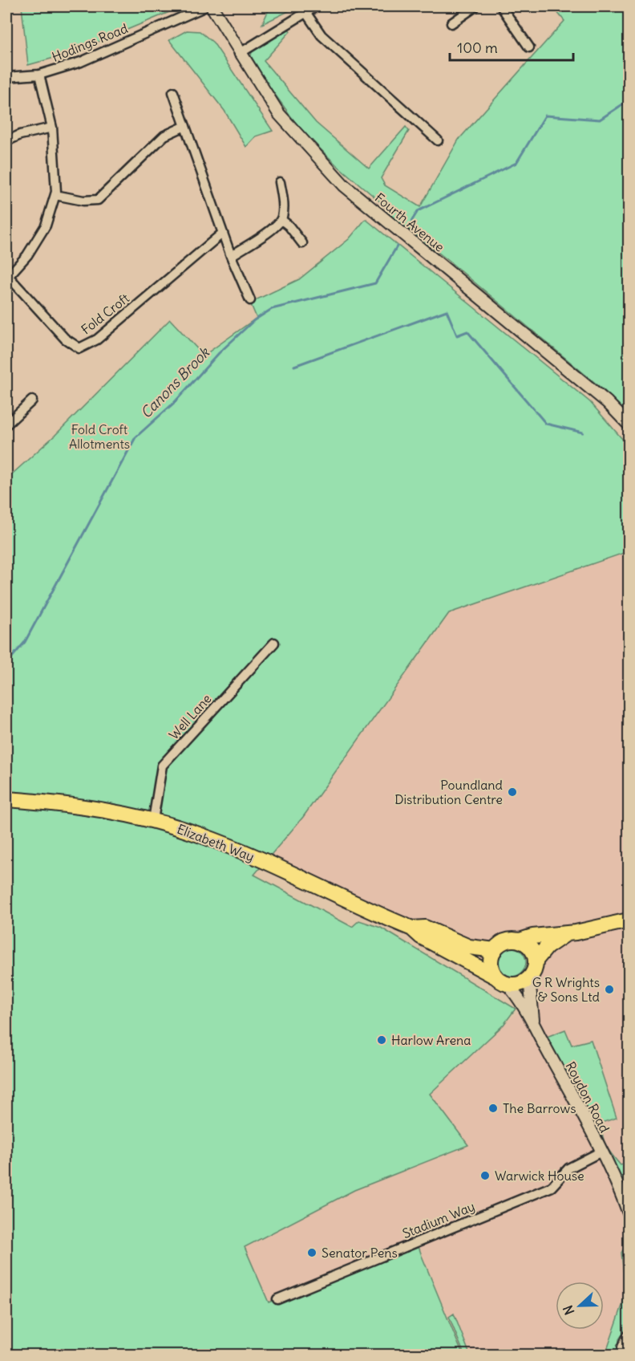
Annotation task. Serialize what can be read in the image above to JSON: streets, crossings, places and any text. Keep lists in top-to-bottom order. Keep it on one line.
{"streets":{"main road":["Elizabeth Way"],"street":["Hodings Road","Fourth Avenue","Fold Croft","Well Lane","Roydon Road","Stadium Way"]},"crossings":[["Well Lane","Elizabeth Way"],["Elizabeth Way","Roydon Road"],["Roydon Road","Stadium Way"]],"water":["Canons Brook"],"parks":["Fold Croft Allotments"],"places":["Poundland Distribution Centre","G R Wrights & Sons Ltd","Harlow Arena","The Barrows","Warwick House","Senator Pens"],"scale_bar":"100 m","north":"left"}
